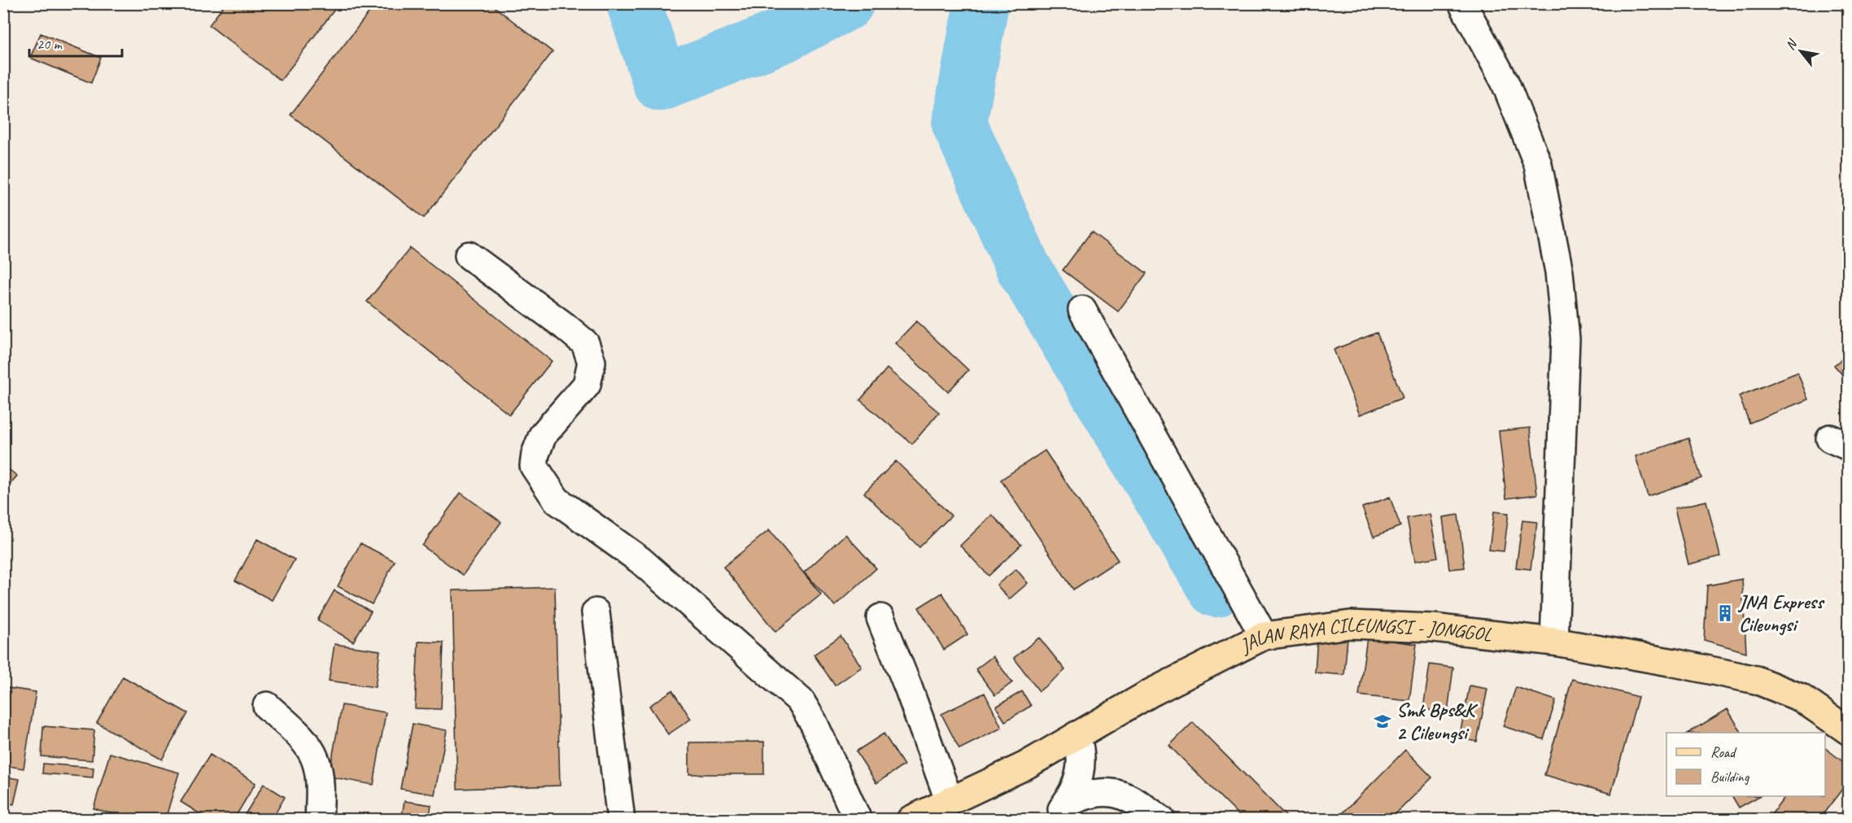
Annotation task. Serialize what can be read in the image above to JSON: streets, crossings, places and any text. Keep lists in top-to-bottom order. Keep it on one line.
{"streets":{"main road":["JALAN RAYA CILEUNGSI - JONGGOL"]},"places":{"building":["JNA Express Cileungsi"],"school or university":["Smk Bps&K 2 Cileungsi"]},"legend":["Road","Building"],"scale_bar":"20 m","north":"top left"}
